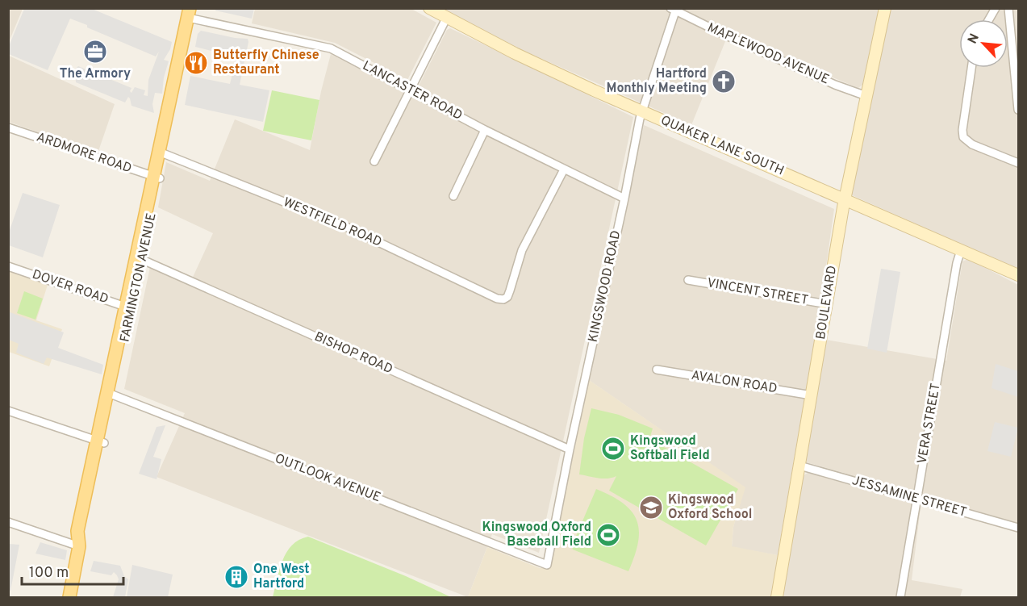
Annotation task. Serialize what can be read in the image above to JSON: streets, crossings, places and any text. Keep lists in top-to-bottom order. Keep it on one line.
{"streets":{"main road":["QUAKER LANE SOUTH","FARMINGTON AVENUE","BOULEVARD"],"street":["MAPLEWOOD AVENUE","LANCASTER ROAD","ARDMORE ROAD","WESTFIELD ROAD","KINGSWOOD ROAD","DOVER ROAD","VINCENT STREET","BISHOP ROAD","AVALON ROAD","VERA STREET","OUTLOOK AVENUE","JESSAMINE STREET"]},"crossings":[["MAPLEWOOD AVENUE","KINGSWOOD ROAD"],["MAPLEWOOD AVENUE","BOULEVARD"],["LANCASTER ROAD","WESTFIELD ROAD"],["LANCASTER ROAD","FARMINGTON AVENUE"],["LANCASTER ROAD","KINGSWOOD ROAD"],["QUAKER LANE SOUTH","KINGSWOOD ROAD"],["QUAKER LANE SOUTH","BOULEVARD"],["QUAKER LANE SOUTH","VERA STREET"],["ARDMORE ROAD","FARMINGTON AVENUE"],["WESTFIELD ROAD","FARMINGTON AVENUE"],["FARMINGTON AVENUE","DOVER ROAD"],["FARMINGTON AVENUE","BISHOP ROAD"],["FARMINGTON AVENUE","OUTLOOK AVENUE"],["KINGSWOOD ROAD","BISHOP ROAD"],["KINGSWOOD ROAD","OUTLOOK AVENUE"],["VINCENT STREET","BOULEVARD"],["BOULEVARD","AVALON ROAD"],["BOULEVARD","JESSAMINE STREET"],["VERA STREET","JESSAMINE STREET"]],"places":{"office":["The Armory"],"restaurant":["Butterfly Chinese Restaurant"],"church":["Hartford Monthly Meeting"],"sports":["Kingswood Softball Field","Kingswood Oxford Baseball Field"],"school or university":["Kingswood Oxford School"],"building":["One West Hartford"]},"scale_bar":"100 m","north":"top left"}
